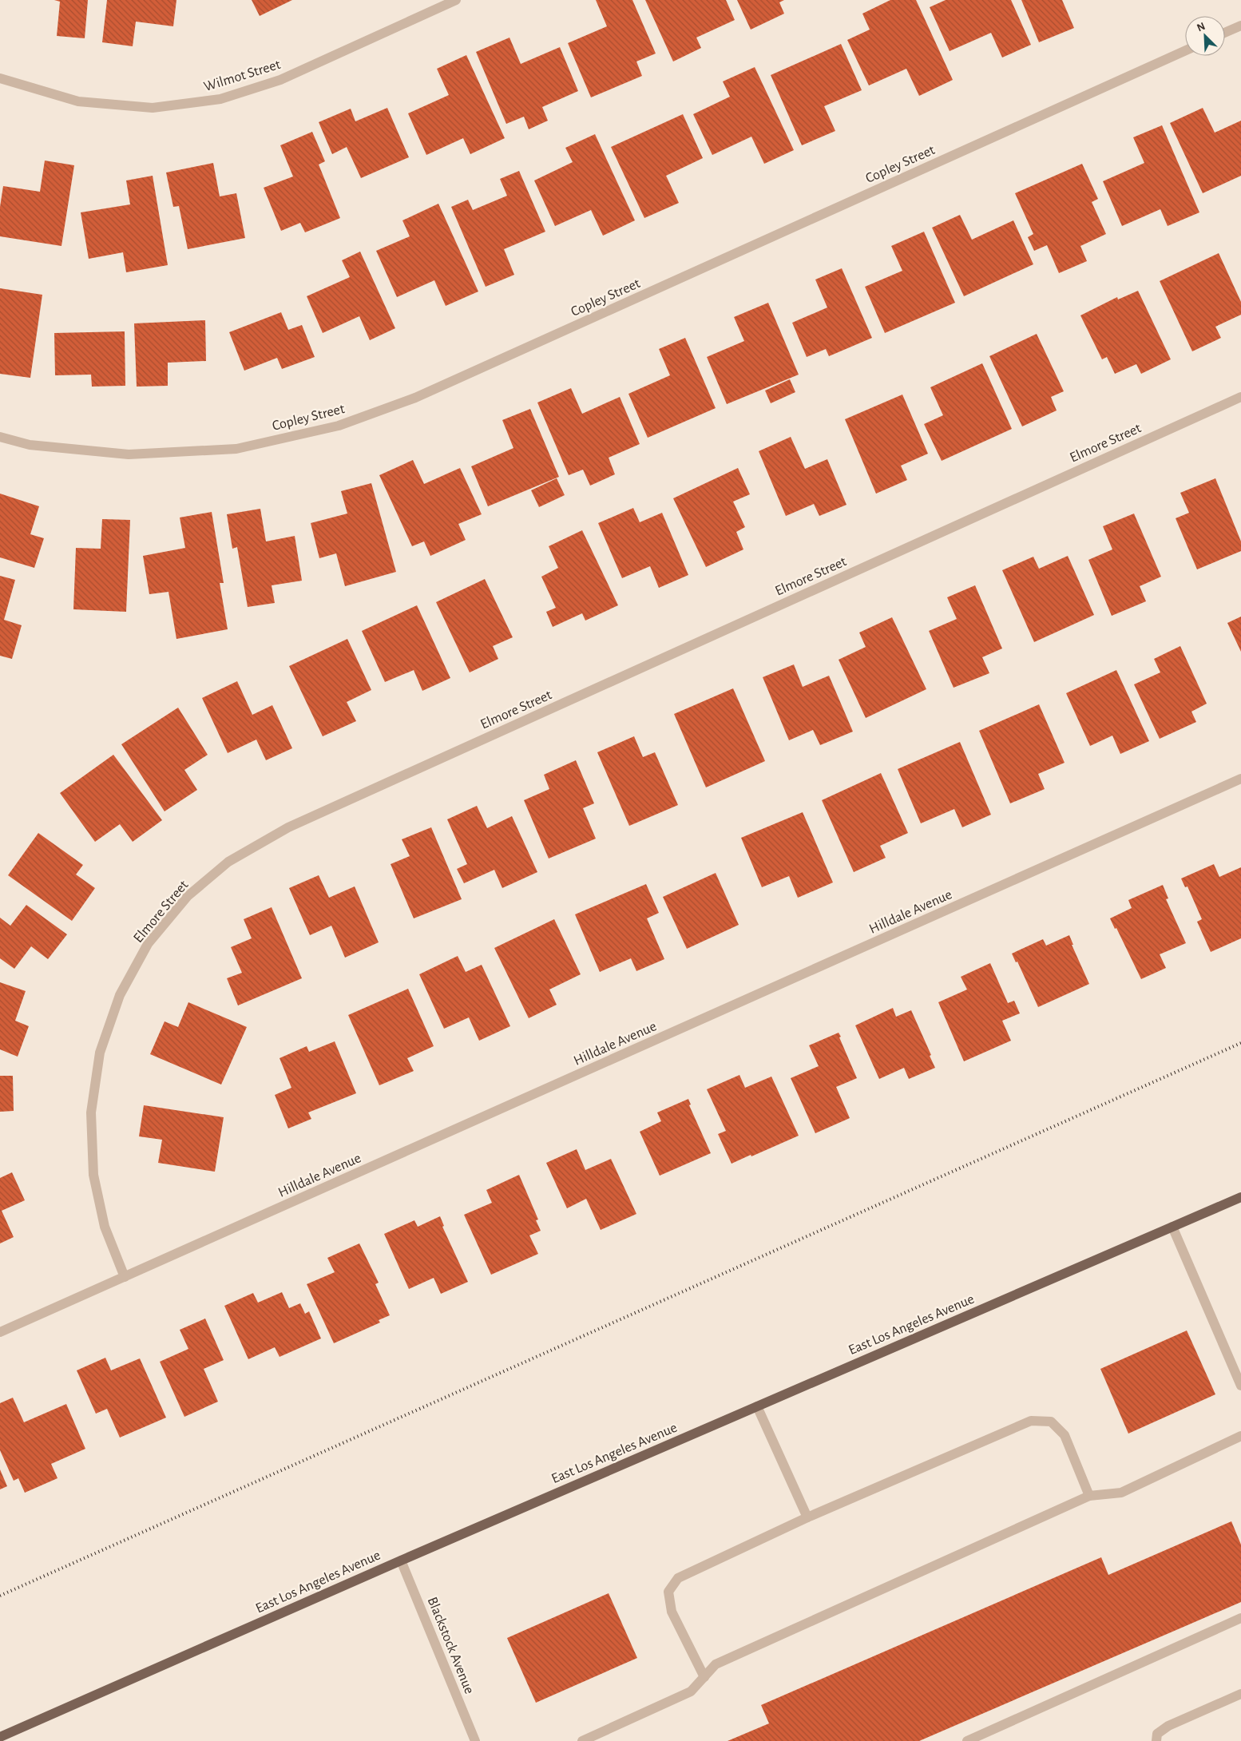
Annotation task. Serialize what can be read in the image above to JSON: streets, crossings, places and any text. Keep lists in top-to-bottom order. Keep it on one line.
{"streets":{"main road":["East Los Angeles Avenue"],"street":["Wilmot Street","Copley Street","Elmore Street","Hilldale Avenue","Blackstock Avenue"]},"crossings":[["Elmore Street","Hilldale Avenue"],["East Los Angeles Avenue","Blackstock Avenue"]],"north":"top left"}
